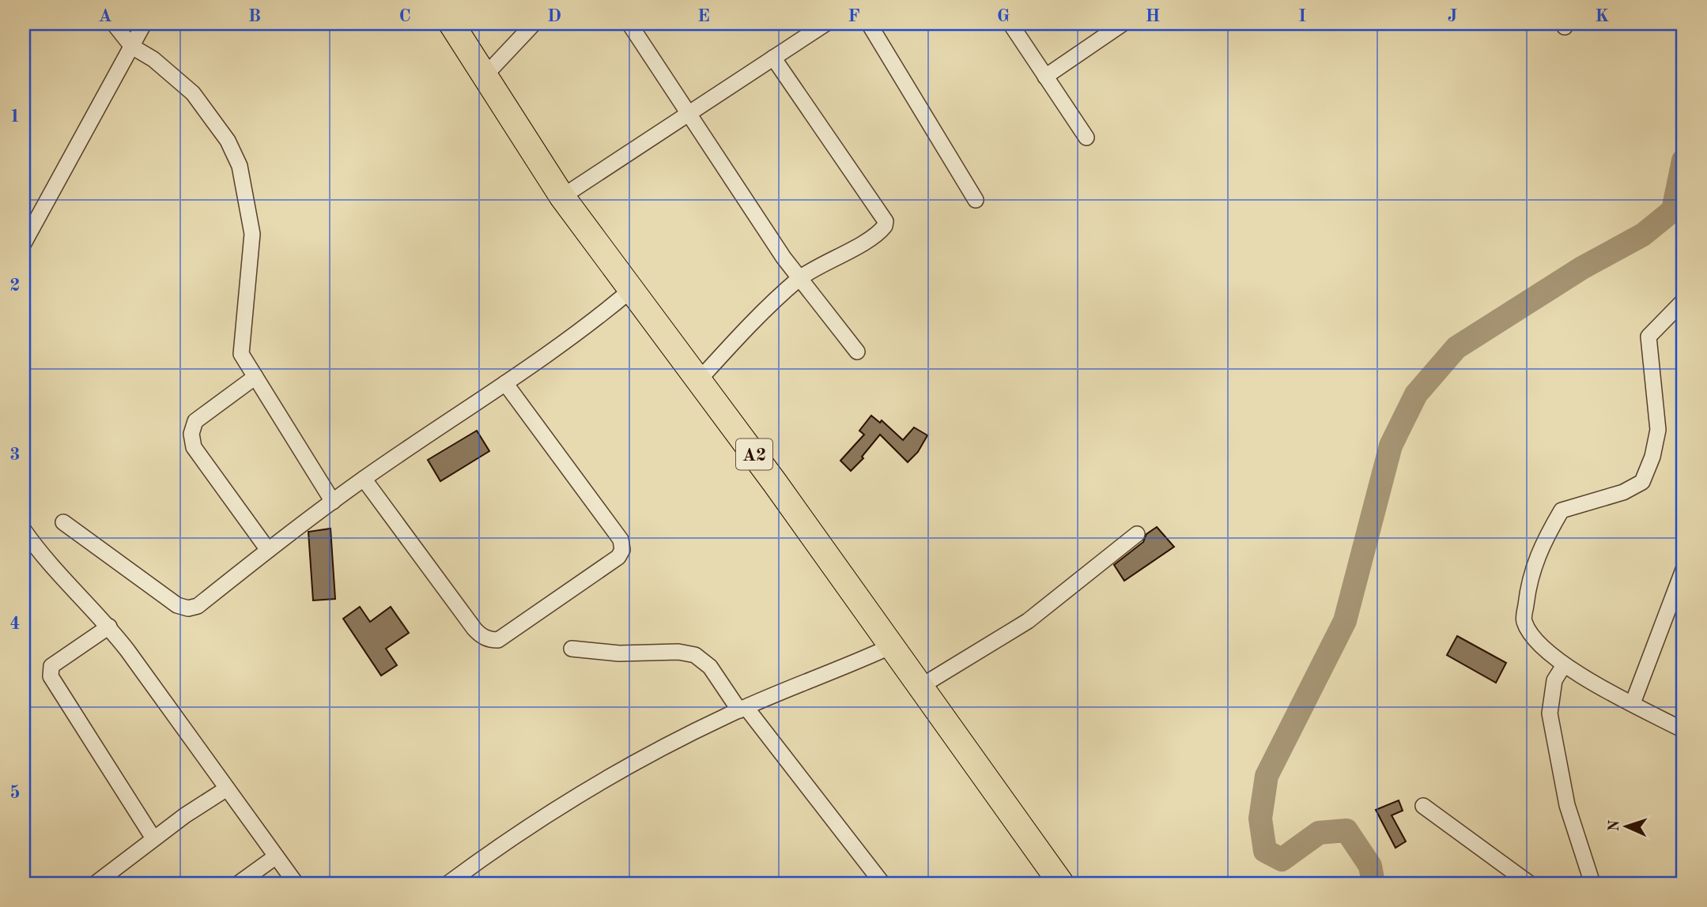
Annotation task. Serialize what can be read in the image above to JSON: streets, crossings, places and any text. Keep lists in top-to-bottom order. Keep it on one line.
{"streets":{"highway":["A2"]},"north":"left","grid":{"columns":["A","B","C","D","E","F","G","H","I","J","K"],"rows":["1","2","3","4","5"]}}
